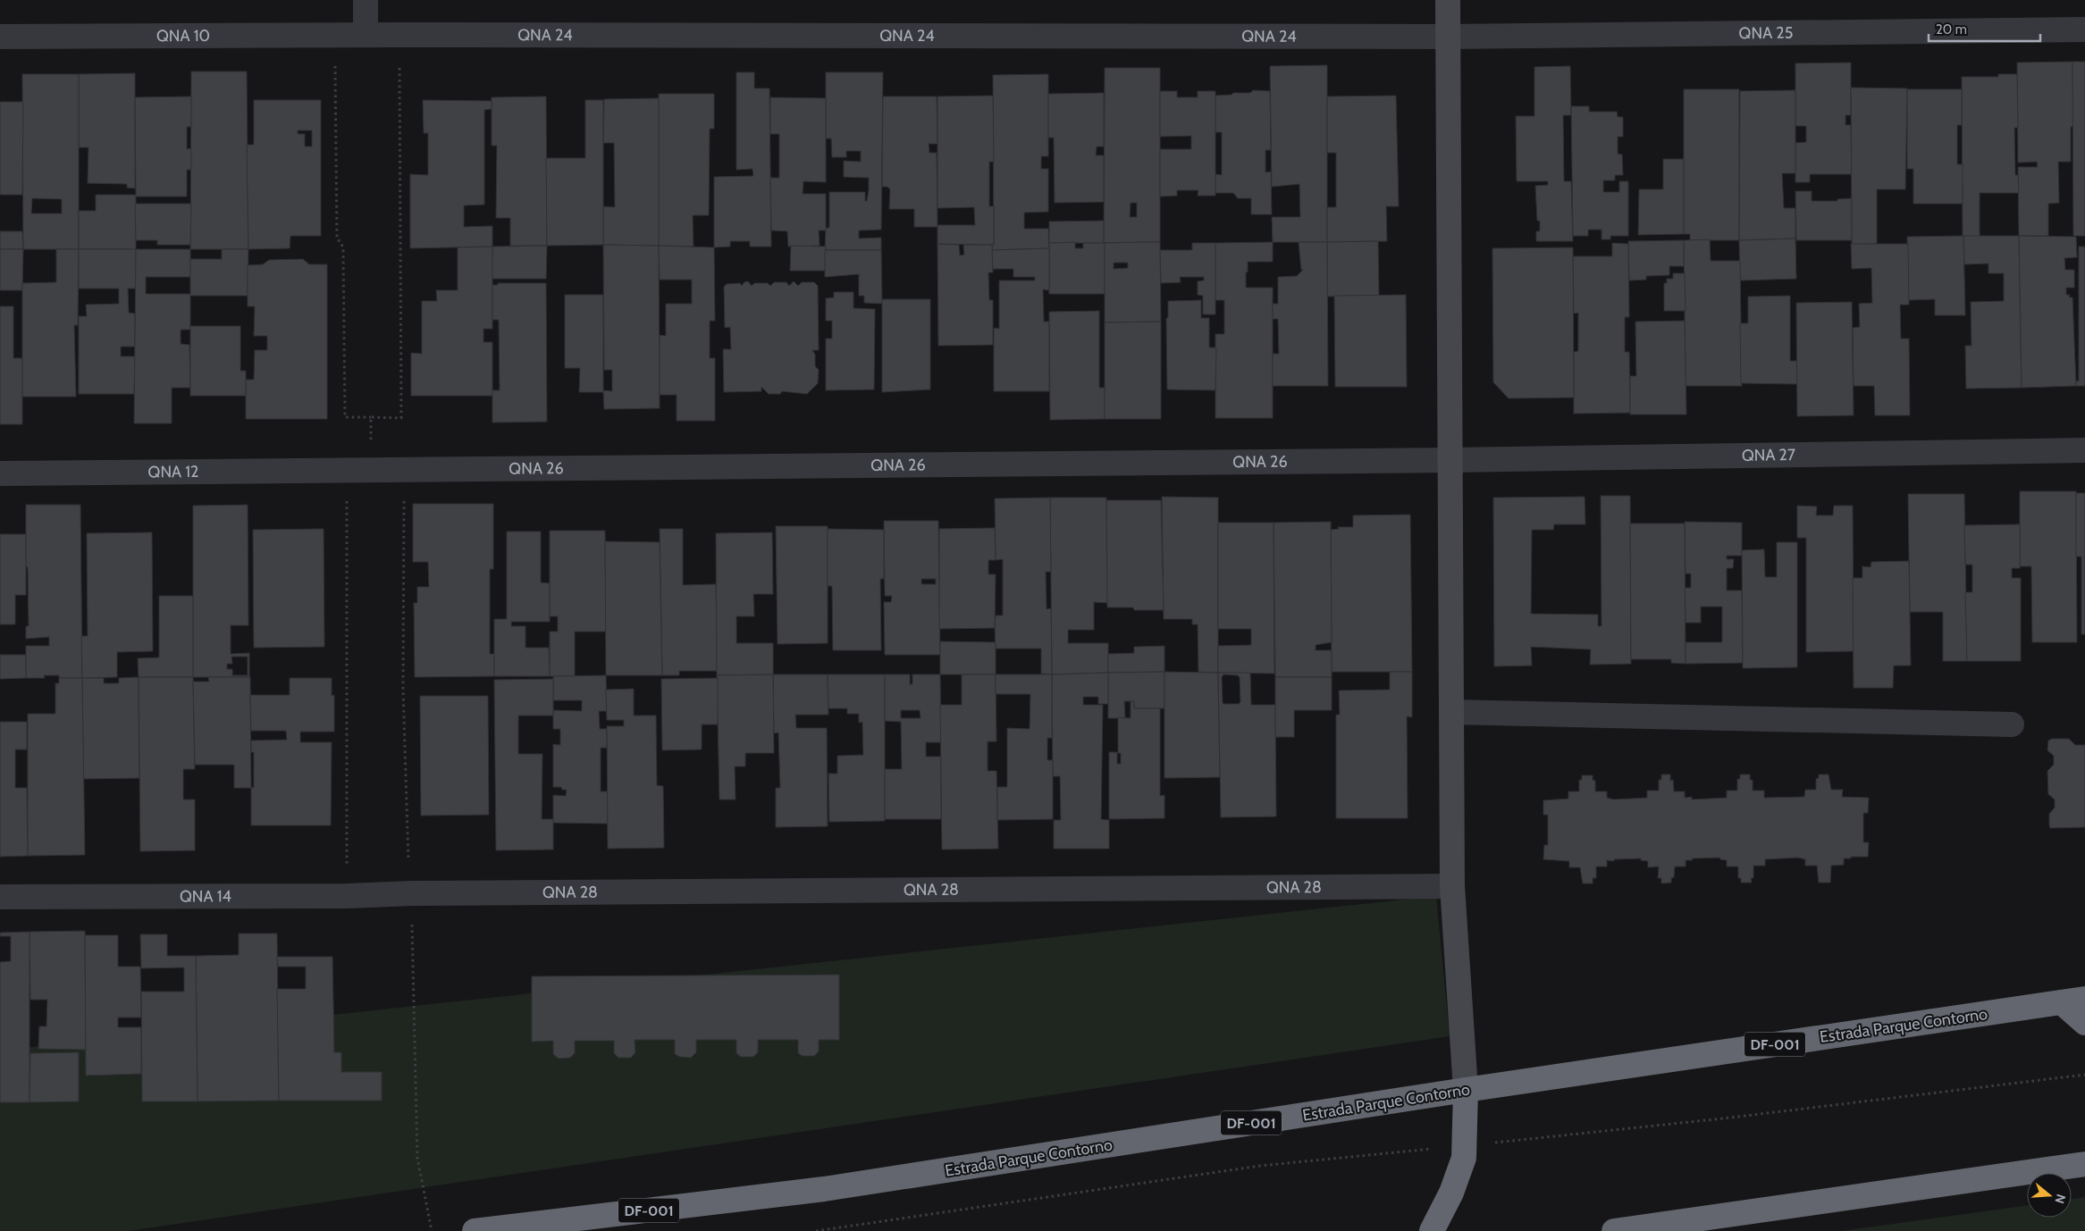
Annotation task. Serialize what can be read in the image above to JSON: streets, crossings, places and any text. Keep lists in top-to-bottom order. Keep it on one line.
{"streets":{"highway":["Estrada Parque Contorno","DF-001"],"street":["QNA 25","QNA 24","QNA 10","QNA 27","QNA 26","QNA 12","QNA 28","QNA 14"]},"crossings":[["QNA 25","QNA 24"],["QNA 24","QNA 10"],["QNA 27","QNA 26"],["QNA 26","QNA 12"],["QNA 28","QNA 14"]],"scale_bar":"20 m","north":"right"}
